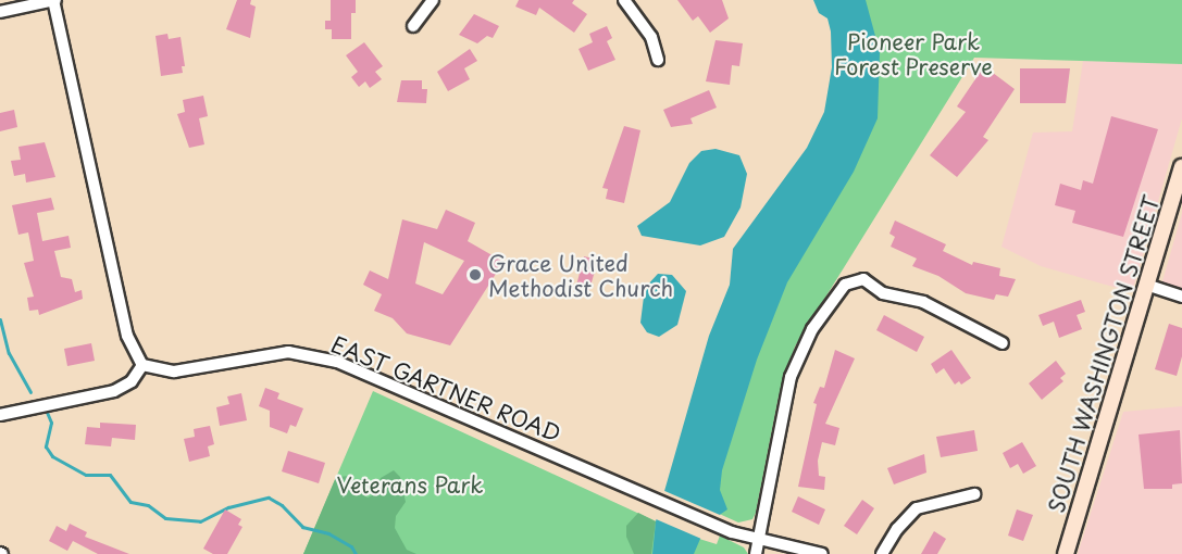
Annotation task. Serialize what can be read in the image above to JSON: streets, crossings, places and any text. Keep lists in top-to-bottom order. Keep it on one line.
{"streets":{"main road":["SOUTH WASHINGTON STREET"],"street":["EAST GARTNER ROAD"]},"parks":["Pioneer Park Forest Preserve","Veterans Park"],"places":["Grace United Methodist Church"]}
